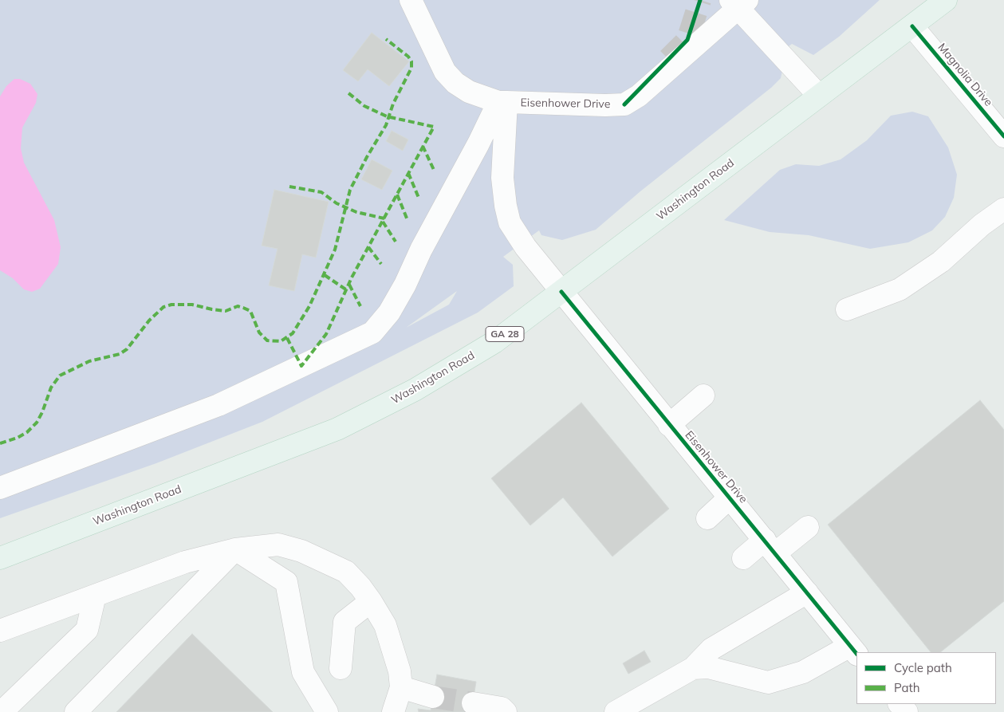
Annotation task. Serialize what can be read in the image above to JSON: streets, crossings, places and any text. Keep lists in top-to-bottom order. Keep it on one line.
{"streets":{"main road":["Washington Road","GA 28"],"street":["Magnolia Drive","Eisenhower Drive"]},"crossings":[["Magnolia Drive","Washington Road"],["Eisenhower Drive","Washington Road"]],"legend":["Cycle path","Path"]}
